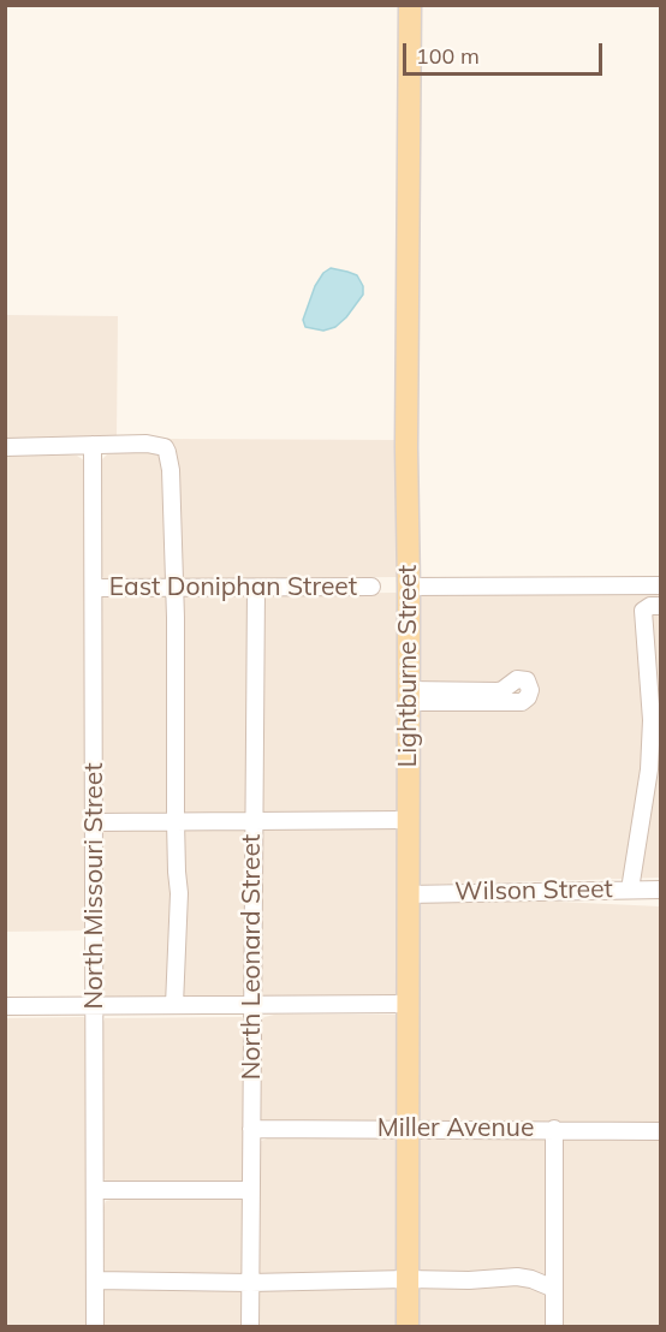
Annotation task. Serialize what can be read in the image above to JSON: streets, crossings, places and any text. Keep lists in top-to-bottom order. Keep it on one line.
{"streets":{"main road":["Lightburne Street"],"street":["East Doniphan Street","North Missouri Street","Wilson Street","North Leonard Street","Miller Avenue"]},"crossings":[["East Doniphan Street","North Missouri Street"],["East Doniphan Street","North Leonard Street"],["Lightburne Street","Wilson Street"],["Lightburne Street","Miller Avenue"],["North Leonard Street","Miller Avenue"]],"scale_bar":"100 m"}
